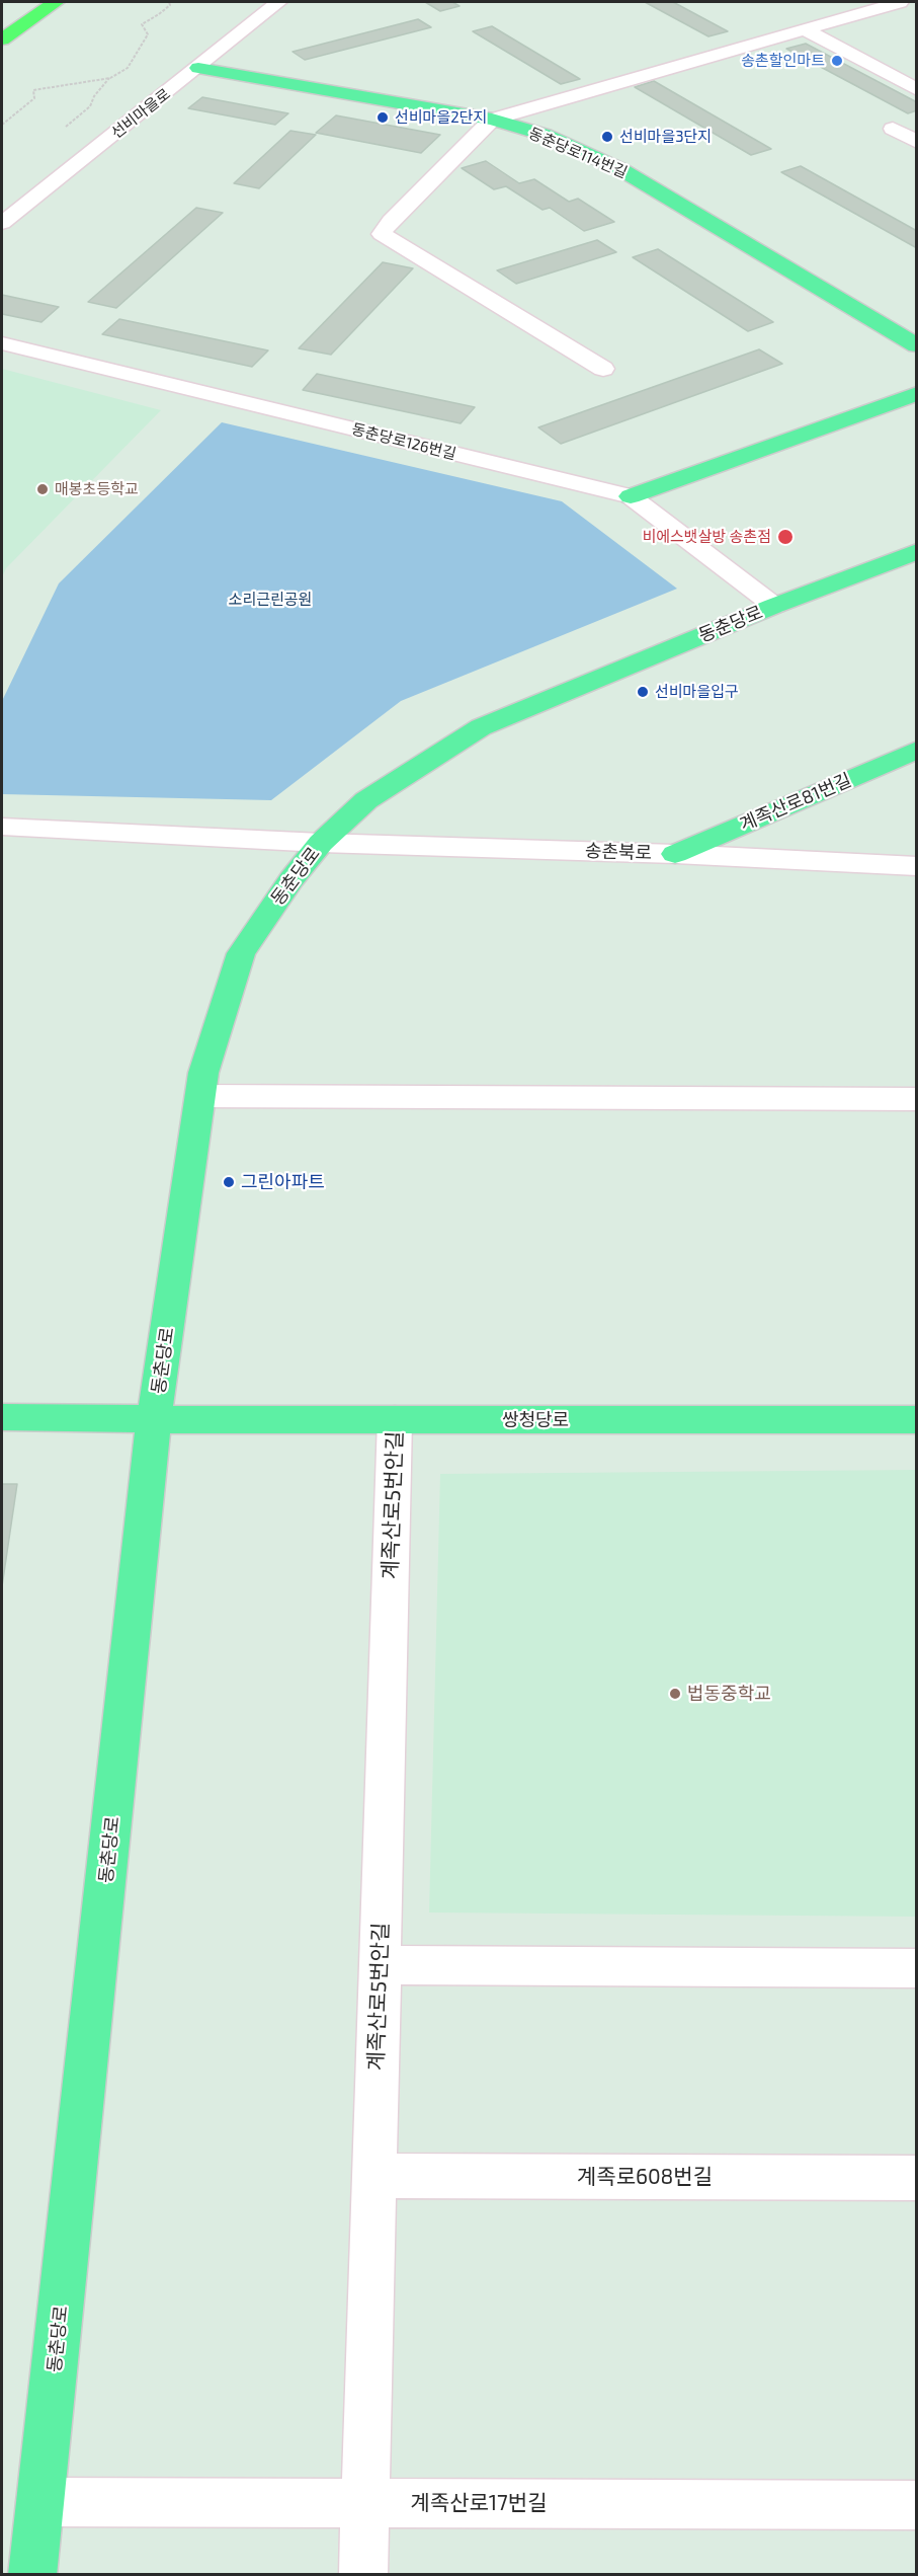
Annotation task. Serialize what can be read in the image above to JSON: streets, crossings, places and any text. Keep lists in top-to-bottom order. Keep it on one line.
{"streets":{"main road":["동춘당로114번길","동춘당로","계족산로81번길","쌍청당로"],"street":["선비마을로","동춘당로126번길","송촌북로","계족산로5번안길","계족로608번길","계족산로17번길"]},"crossings":[["선비마을로","동춘당로114번길"],["동춘당로126번길","동춘당로"],["동춘당로","송촌북로"],["동춘당로","쌍청당로"],["동춘당로","계족산로17번길"],["계족산로81번길","송촌북로"],["쌍청당로","계족산로5번안길"],["계족산로5번안길","계족로608번길"],["계족산로5번안길","계족산로17번길"]],"parks":["소리근린공원"],"places":["송촌할인마트","선비마을2단지","선비마을3단지","매봉초등학교","비에스뱃살방 송촌점","선비마을입구","그린아파트","법동중학교"]}
